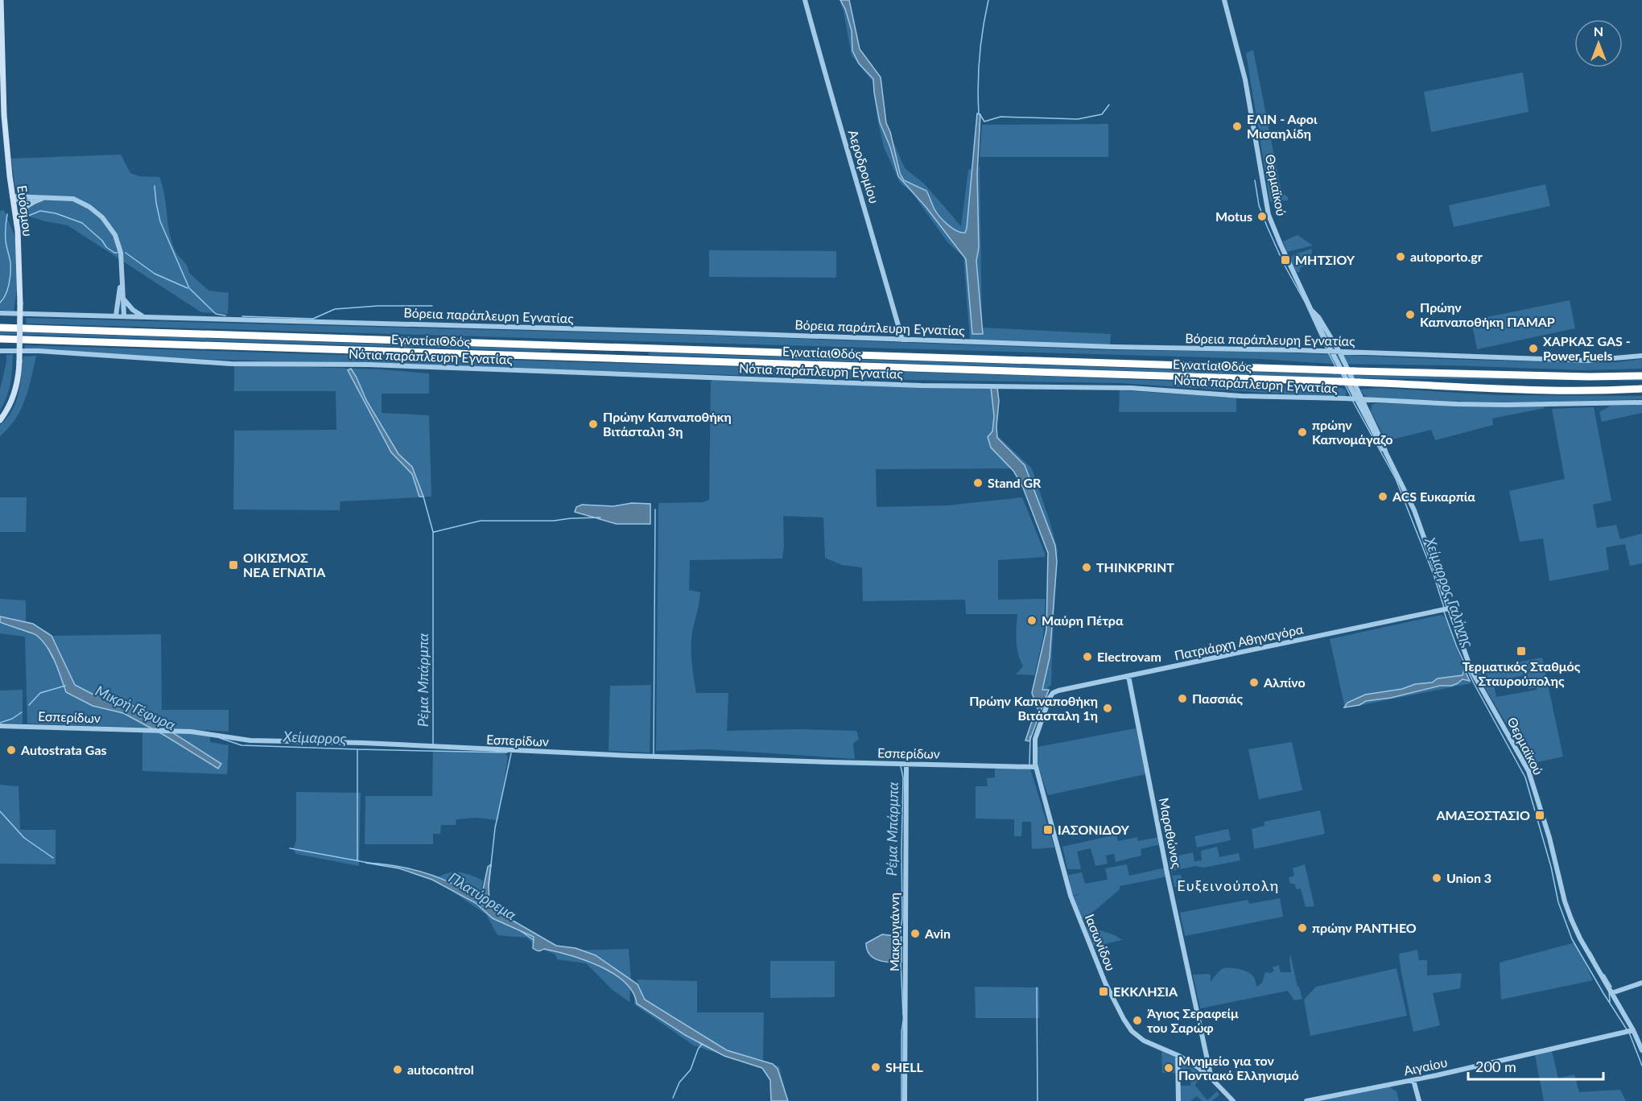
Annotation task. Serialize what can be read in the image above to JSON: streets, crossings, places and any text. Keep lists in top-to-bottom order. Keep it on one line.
{"streets":{"highway":["Εγνατία Οδός"],"main road":["Ευόσμου"],"street":["Αεροδρομίου","Θερμαϊκού","Βόρεια παράπλευρη Εγνατίας","Νότια παράπλευρη Εγνατίας","Πατριάρχη Αθηναγόρα","Εσπερίδων","Μαραθώνος","Μακρυγιάννη","Ιασωνίδου","Αιγαίου"]},"crossings":[["Αεροδρομίου","Βόρεια παράπλευρη Εγνατίας"],["Θερμαϊκού","Βόρεια παράπλευρη Εγνατίας"],["Θερμαϊκού","Νότια παράπλευρη Εγνατίας"],["Θερμαϊκού","Πατριάρχη Αθηναγόρα"],["Θερμαϊκού","Αιγαίου"],["Πατριάρχη Αθηναγόρα","Εσπερίδων"],["Πατριάρχη Αθηναγόρα","Μαραθώνος"],["Πατριάρχη Αθηναγόρα","Ιασωνίδου"],["Εσπερίδων","Μακρυγιάννη"],["Εσπερίδων","Ιασωνίδου"],["Μαραθώνος","Ιασωνίδου"]],"districts":["Ευξεινούπολη"],"water":["Χείμαρρος Γαλήνης","Ρέμα Μπάρμπα","Μικρή Γέφυρα","Χείμαρρος","Πλατύρρεμα"],"places":{"other":["ΕΛΙΝ - Αφοι Μισαηλίδη","Motus","autoporto.gr","Πρώην Καπναποθήκη ΠΑΜΑΡ","ΧΑΡΚΑΣ GAS - Power Fuels","Πρώην Καπναποθήκη Βιτάσταλη 3η","πρώην Καπνομάγαζο","Stand GR","ACS Ευκαρπία","THINKPRINT","Μαύρη Πέτρα","Electrovam","Αλπίνο","Πασσιάς","Πρώην Καπναποθήκη Βιτάσταλη 1η","Autostrata Gas","Union 3","πρώην PANTHEO","Avin","Άγιος Σεραφείμ του Σαρώφ","SHELL","Μνημείο για τον Ποντιακό Ελληνισμό","autocontrol"],"transit":["ΜΗΤΣΙΟΥ","ΟΙΚΙΣΜΟΣ ΝΕΑ ΕΓΝΑΤΙΑ","Τερματικός Σταθμός Σταυρούπολης","ΑΜΑΞΟΣΤΑΣΙΟ","ΙΑΣΟΝΙΔΟΥ","ΕΚΚΛΗΣΙΑ"]},"scale_bar":"200 m","north":"top"}
